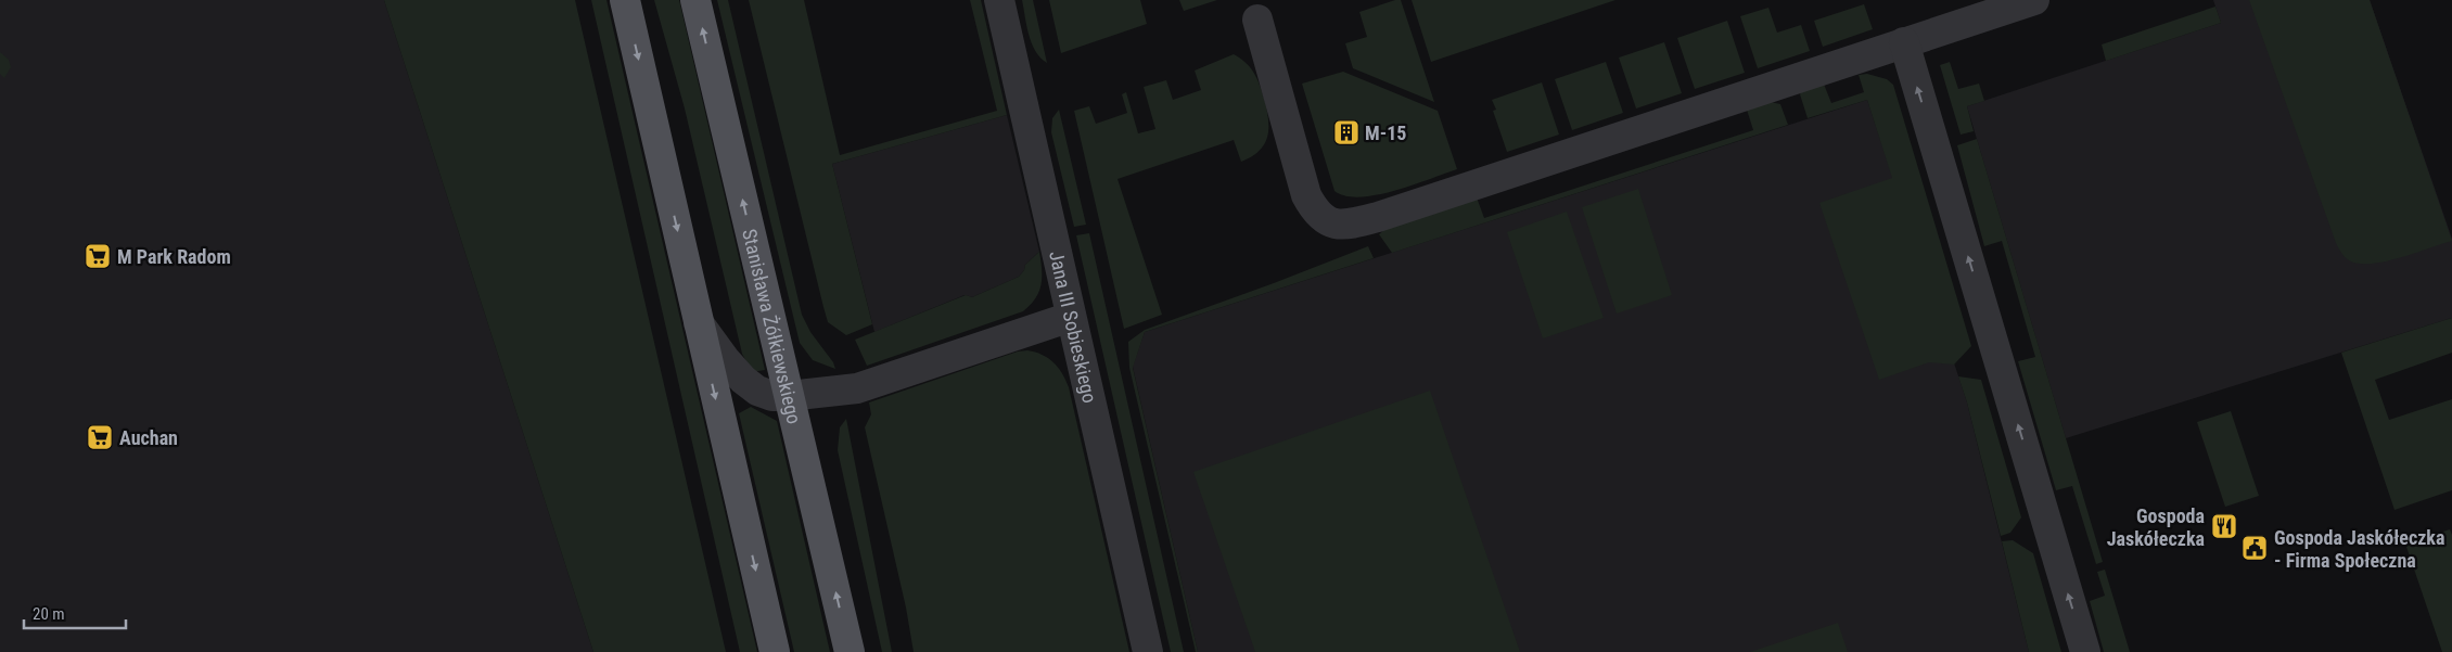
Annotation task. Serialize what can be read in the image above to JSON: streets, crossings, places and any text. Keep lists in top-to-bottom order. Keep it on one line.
{"streets":{"main road":["Stanisława Żółkiewskiego"],"street":["Jana III Sobieskiego"]},"places":{"building":["M-15"],"supermarket":["M Park Radom","Auchan"],"restaurant":["Gospoda Jaskółeczka"],"public building":["Gospoda Jaskółeczka - Firma Społeczna"]},"scale_bar":"20 m"}
